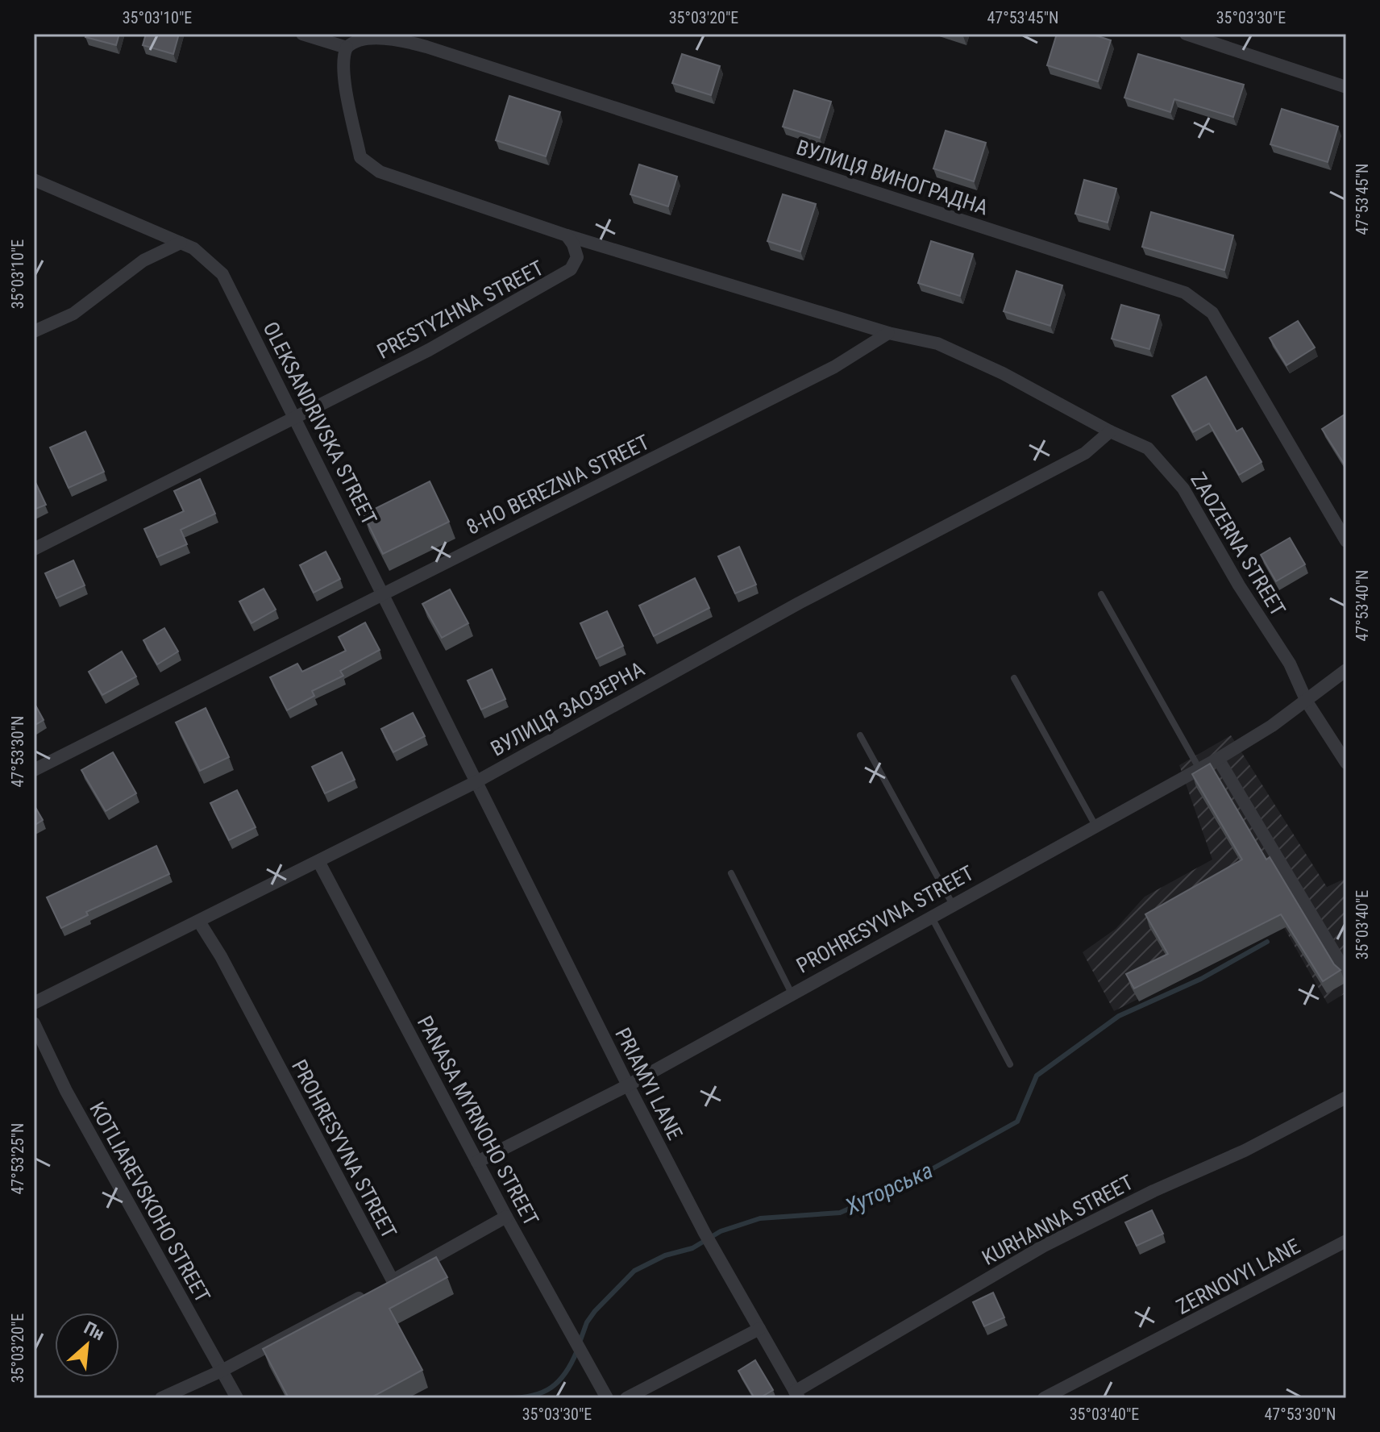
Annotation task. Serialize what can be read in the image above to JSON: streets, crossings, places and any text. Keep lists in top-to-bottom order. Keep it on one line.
{"streets":{"street":["ВУЛИЦЯ ВИНОГРАДНА","PRESTYZHNA STREET","OLEKSANDRIVSKA STREET","8-HO BEREZNIA STREET","ZAOZERNA STREET","ВУЛИЦЯ ЗАОЗЕРНА","PROHRESYVNA STREET","PRIAMYI LANE","PANASA MYRNOHO STREET","KOTLIAREVSKOHO STREET","KURHANNA STREET","ZERNOVYI LANE"]},"crossings":[["ВУЛИЦЯ ВИНОГРАДНА","PRESTYZHNA STREET"],["PRESTYZHNA STREET","OLEKSANDRIVSKA STREET"],["PRESTYZHNA STREET","ZAOZERNA STREET"],["OLEKSANDRIVSKA STREET","8-HO BEREZNIA STREET"],["OLEKSANDRIVSKA STREET","ВУЛИЦЯ ЗАОЗЕРНА"],["OLEKSANDRIVSKA STREET","PRIAMYI LANE"],["8-HO BEREZNIA STREET","ZAOZERNA STREET"],["ZAOZERNA STREET","ВУЛИЦЯ ЗАОЗЕРНА"],["ZAOZERNA STREET","PROHRESYVNA STREET"],["ВУЛИЦЯ ЗАОЗЕРНА","PROHRESYVNA STREET"],["ВУЛИЦЯ ЗАОЗЕРНА","PRIAMYI LANE"],["ВУЛИЦЯ ЗАОЗЕРНА","PANASA MYRNOHO STREET"],["PROHRESYVNA STREET","PRIAMYI LANE"],["PROHRESYVNA STREET","PANASA MYRNOHO STREET"],["PRIAMYI LANE","KURHANNA STREET"]],"water":["Хуторська"],"north":"top right","coordinates":["35°03'10\"E","35°03'20\"E","47°53'45\"N","35°03'30\"E","47°53'40\"N","47°53'30\"N","35°03'40\"E","47°53'25\"N"]}
